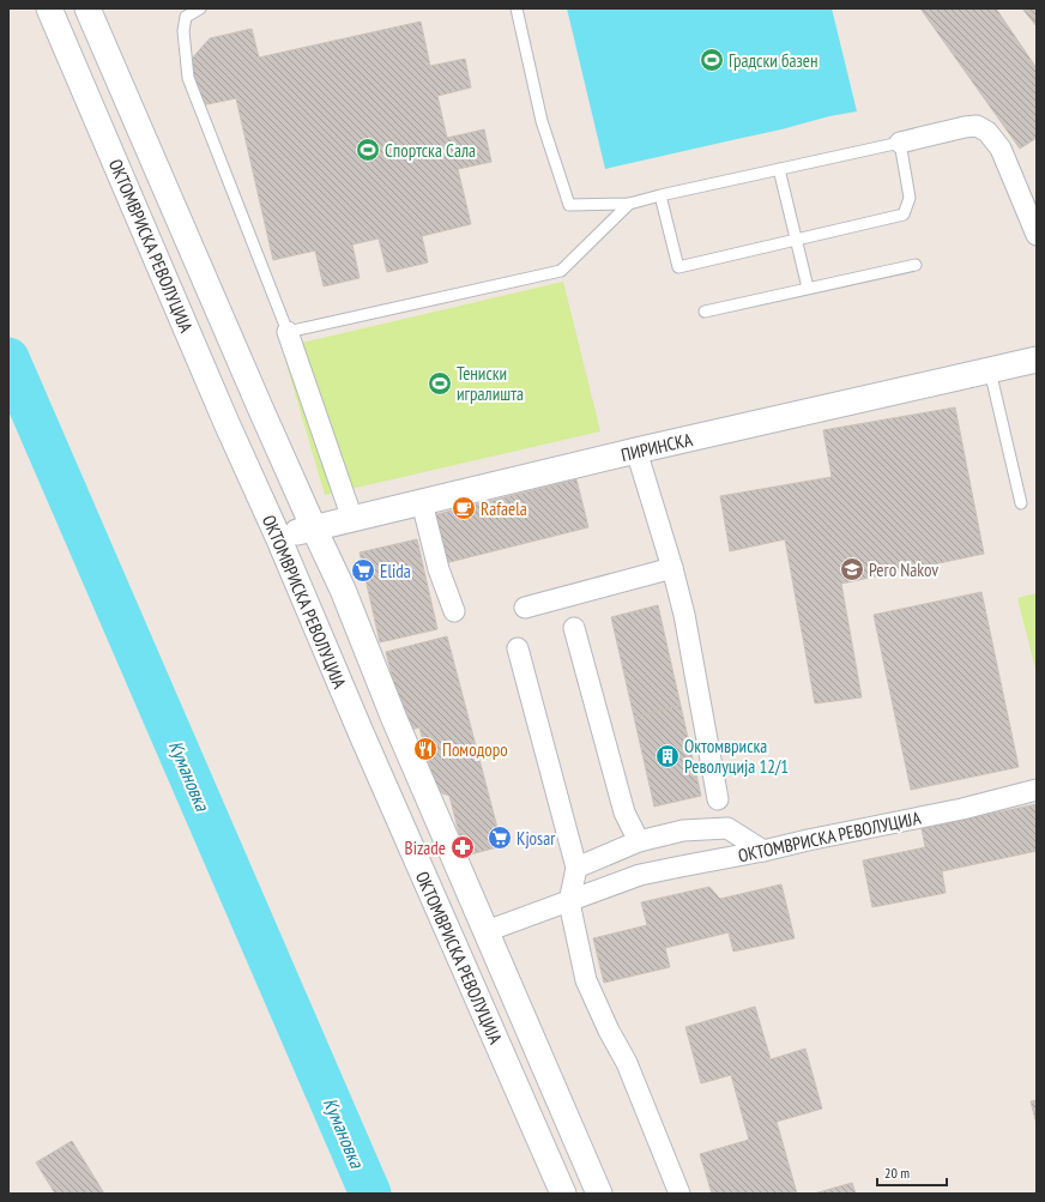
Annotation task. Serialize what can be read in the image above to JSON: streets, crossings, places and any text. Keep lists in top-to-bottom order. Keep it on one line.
{"streets":{"street":["ОКТОМВРИСКА РЕВОЛУЦИЈА","ПИРИНСКА"]},"crossings":[["ОКТОМВРИСКА РЕВОЛУЦИЈА","ПИРИНСКА"]],"water":["Кумановка"],"places":{"sports":["Градски базен","Спортска Сала","Тениски игралишта"],"cafe":["Rafaela"],"school or university":["Pero Nakov"],"supermarket":["Elida","Kjosar"],"restaurant":["Помодоро"],"building":["Октомвриска Револуција 12/1"],"pharmacy":["Bizade"]},"scale_bar":"20 m"}
